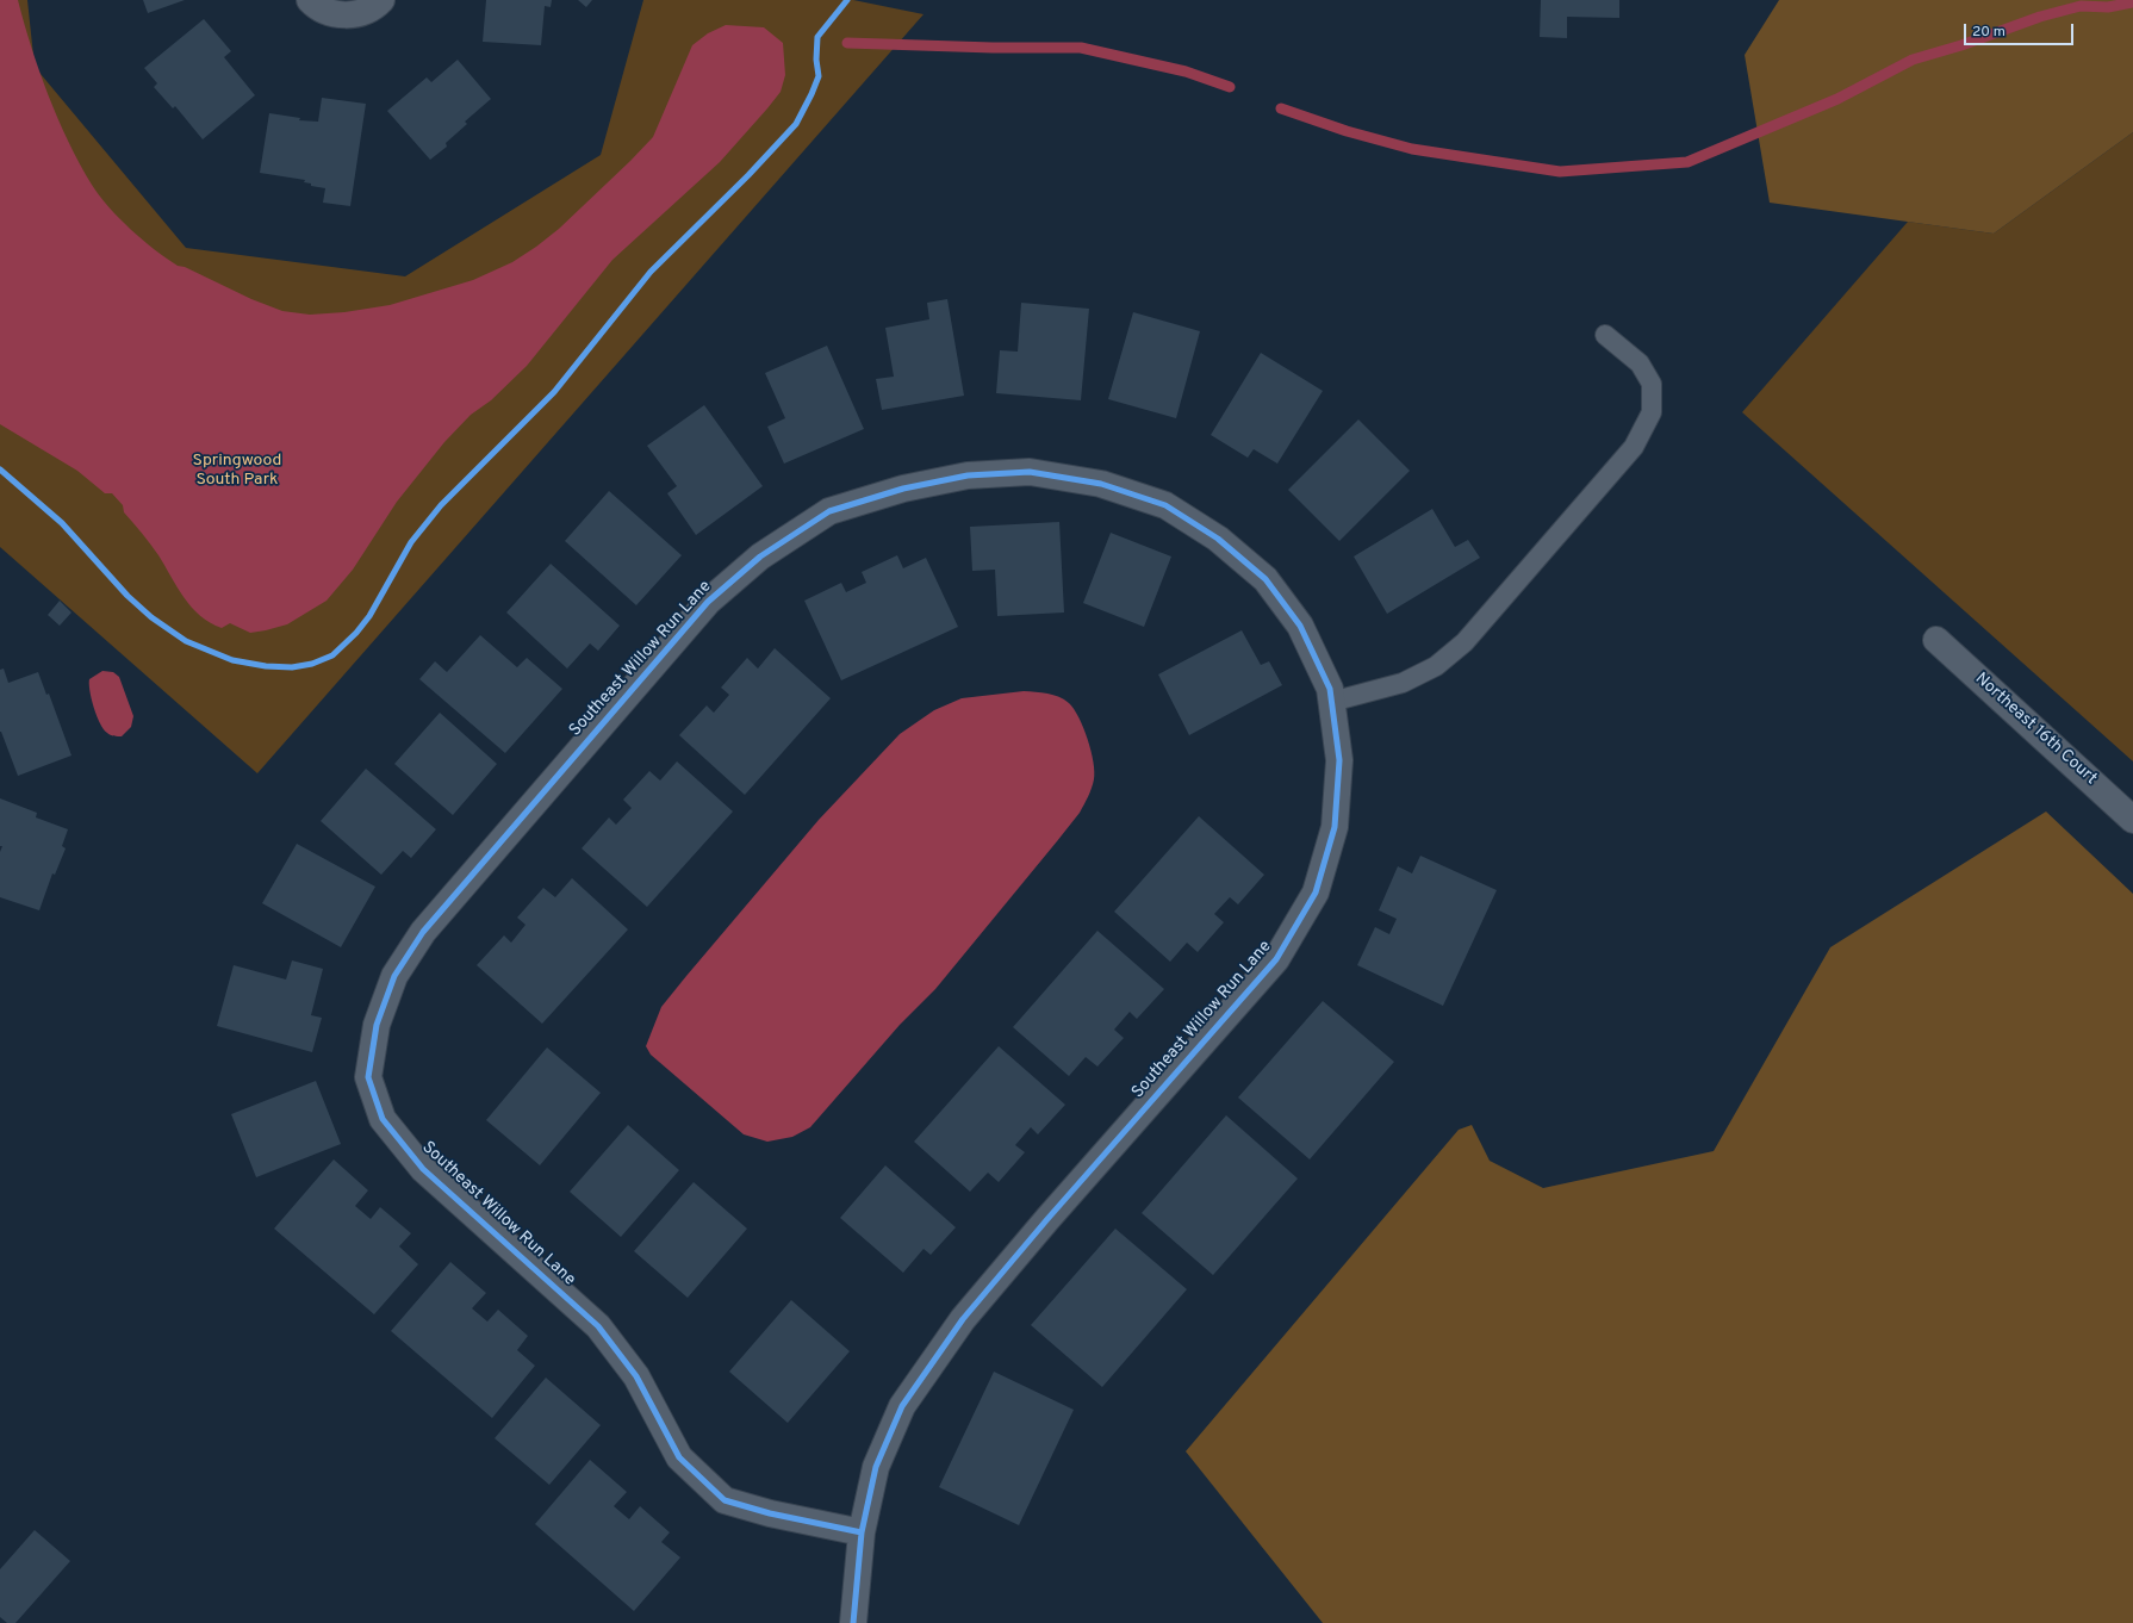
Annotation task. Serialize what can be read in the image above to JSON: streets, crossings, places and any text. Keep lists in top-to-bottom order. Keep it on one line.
{"streets":{"street":["Southeast Willow Run Lane","Northeast 16th Court"]},"parks":["Springwood South Park"],"scale_bar":"20 m"}
